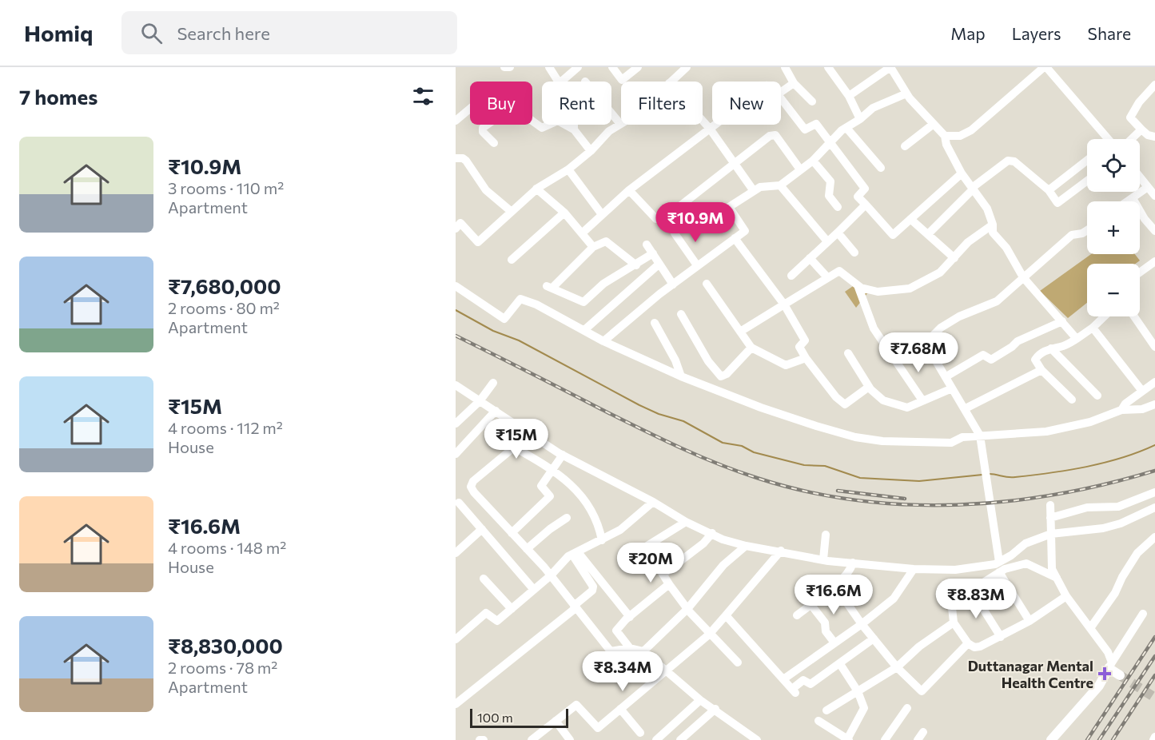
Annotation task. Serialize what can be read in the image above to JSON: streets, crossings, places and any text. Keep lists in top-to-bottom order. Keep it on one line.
{"places":{"health":["Duttanagar Mental Health Centre"]},"scale_bar":"100 m","page":{"header":"Homiq","search":"Search here","nav":["Map","Layers","Share"],"heading":"7 homes","chip":["Buy","Rent","Filters","New"],"list":[{"name":"₹10.9M","note":"3 rooms · 110 m² · Apartment"},{"name":"₹7,680,000","note":"2 rooms · 80 m² · Apartment"},{"name":"₹15M","note":"4 rooms · 112 m² · House"},{"name":"₹16.6M","note":"4 rooms · 148 m² · House"},{"name":"₹8,830,000","note":"2 rooms · 78 m² · Apartment"}],"map_buttons":["+","−"],"price":["₹10.9M","₹7.68M","₹15M","₹20M","₹16.6M","₹8.83M","₹8.34M"],"scale":"100 m"}}
